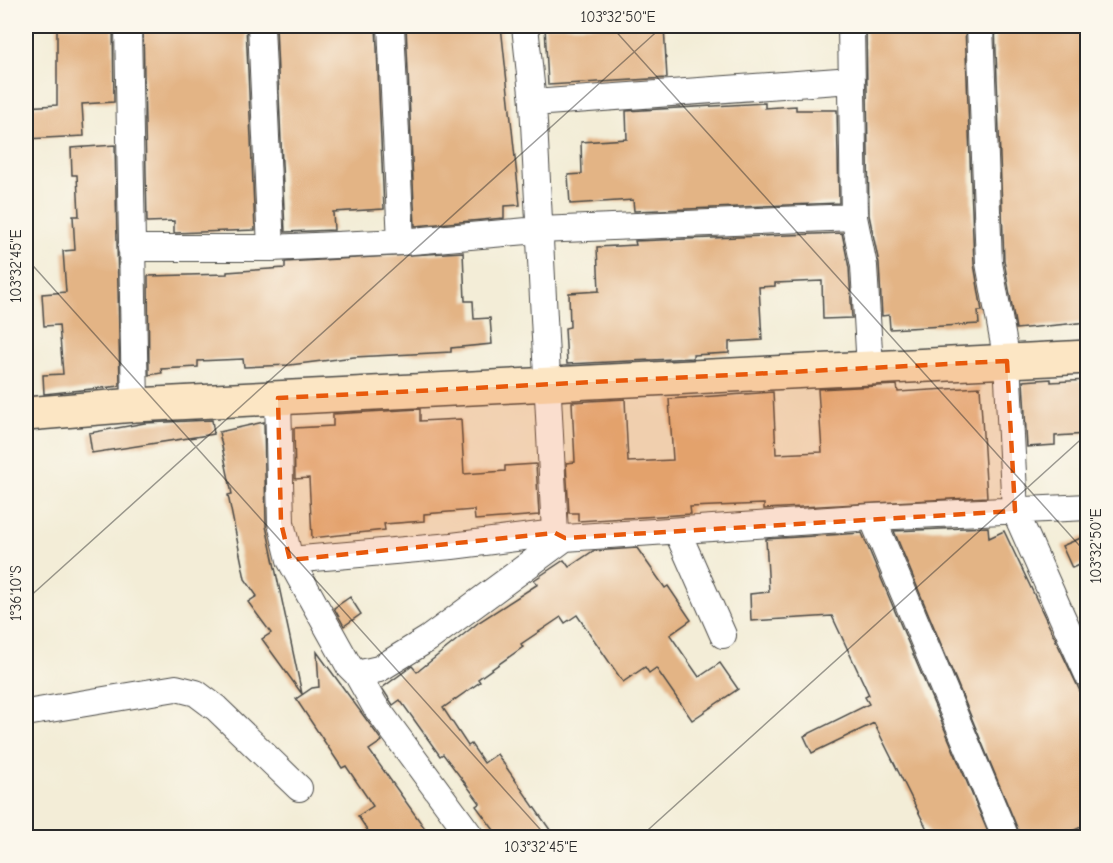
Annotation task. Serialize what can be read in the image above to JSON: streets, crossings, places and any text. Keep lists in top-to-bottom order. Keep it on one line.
{"coordinates":["103°32'50\"E","103°32'45\"E","1°36'10\"S"]}
